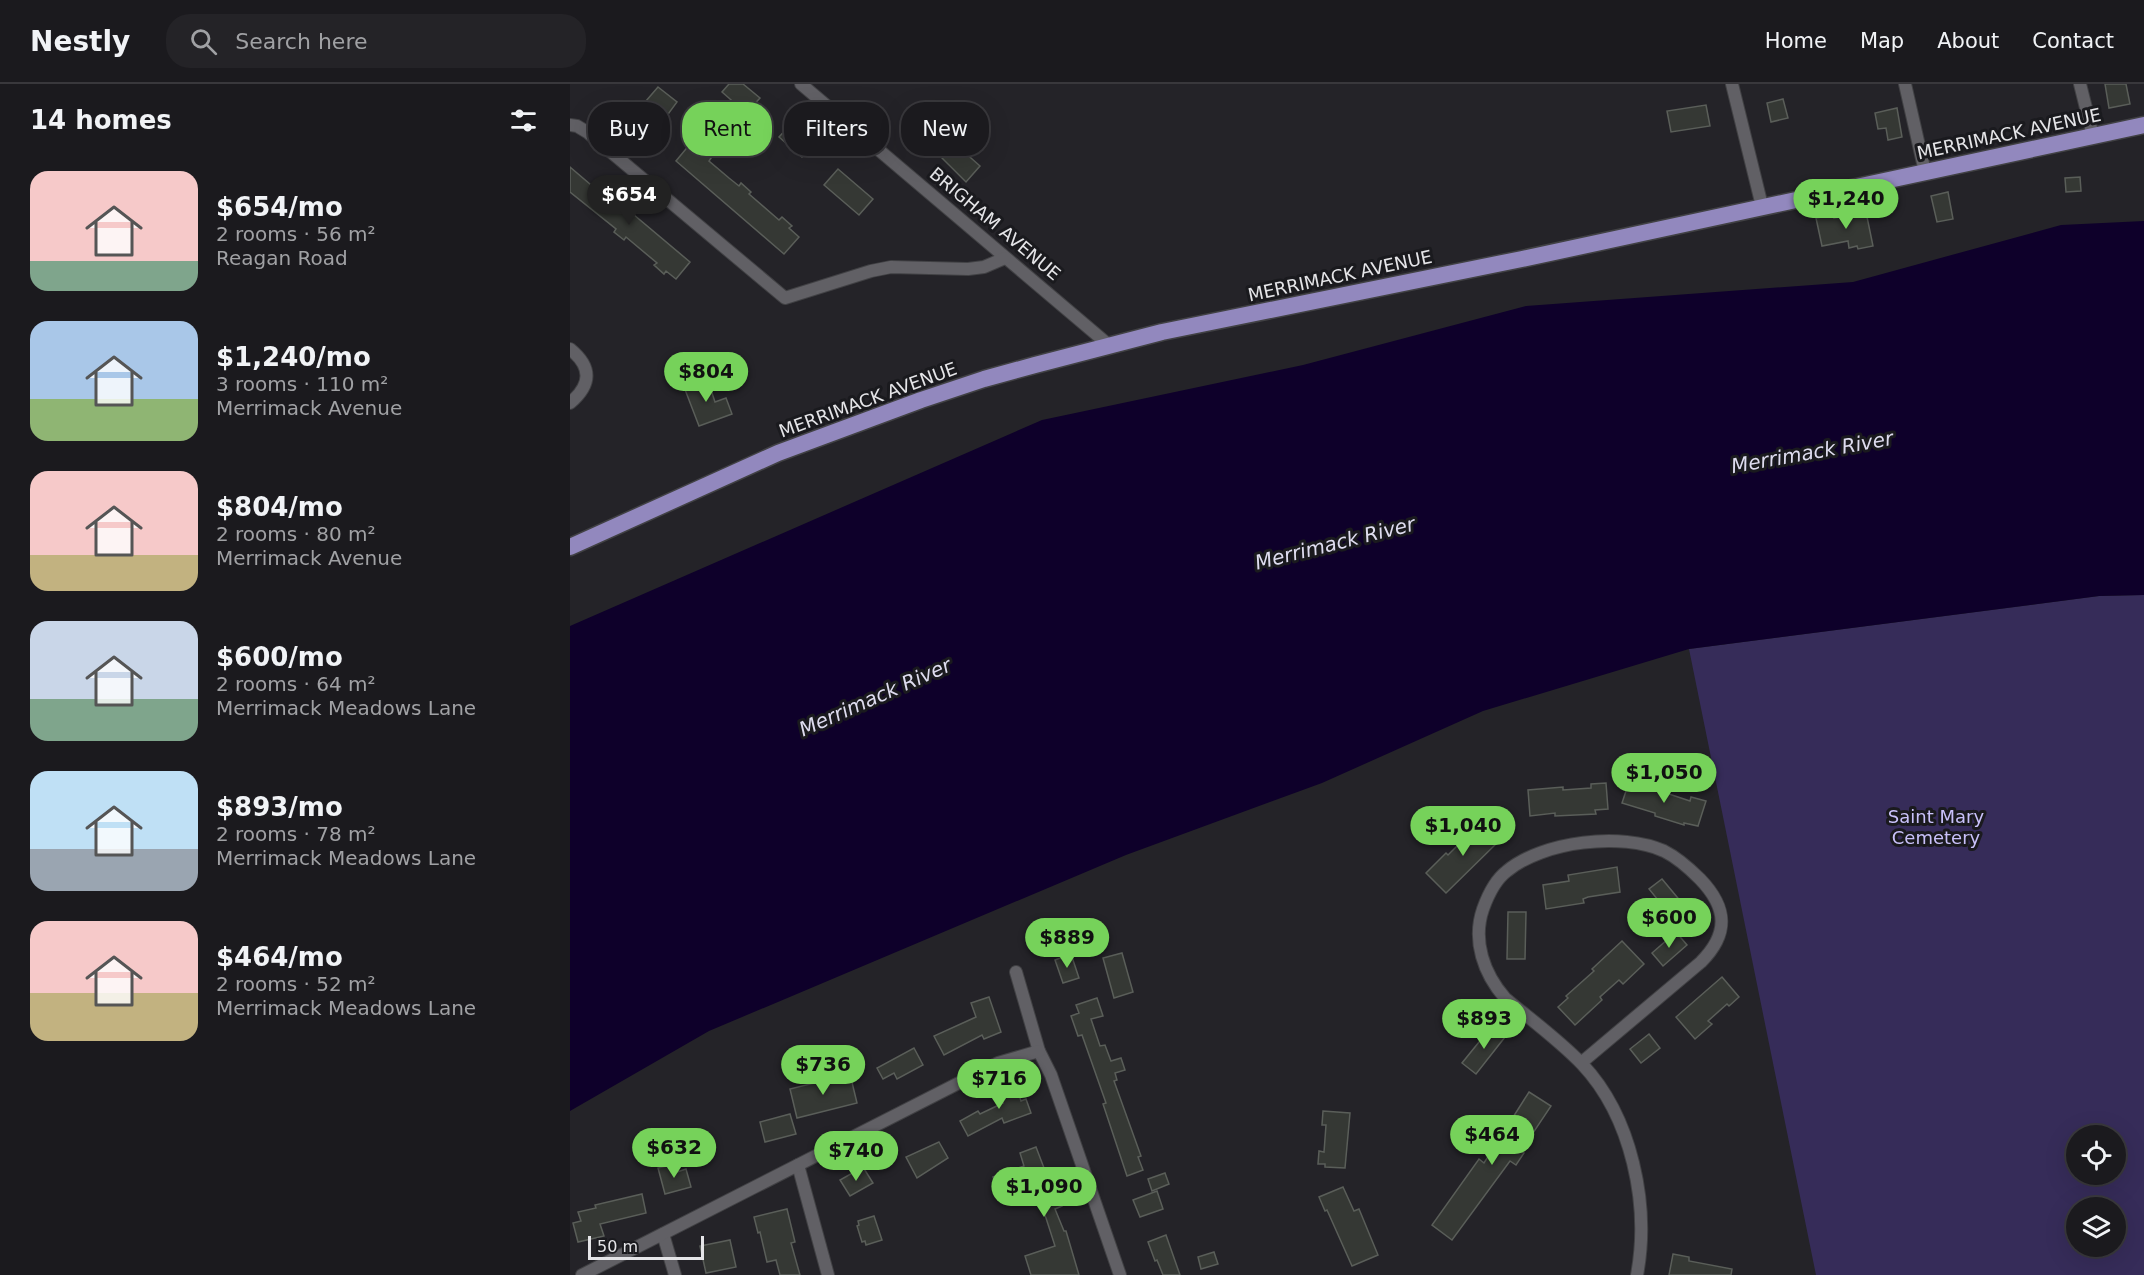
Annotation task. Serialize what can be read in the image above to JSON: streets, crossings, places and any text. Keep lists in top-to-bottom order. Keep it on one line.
{"streets":{"main road":["MERRIMACK AVENUE"],"street":["BRIGHAM AVENUE"]},"crossings":[["MERRIMACK AVENUE","BRIGHAM AVENUE"]],"water":["Merrimack River"],"parks":["Saint Mary Cemetery"],"scale_bar":"50 m","page":{"header":"Nestly","search":"Search here","nav":["Home","Map","About","Contact"],"heading":"14 homes","chip":["Buy","Rent","Filters","New"],"list":[{"name":"$654/mo","note":"2 rooms · 56 m² · Reagan Road"},{"name":"$1,240/mo","note":"3 rooms · 110 m² · Merrimack Avenue"},{"name":"$804/mo","note":"2 rooms · 80 m² · Merrimack Avenue"},{"name":"$600/mo","note":"2 rooms · 64 m² · Merrimack Meadows Lane"},{"name":"$893/mo","note":"2 rooms · 78 m² · Merrimack Meadows Lane"},{"name":"$464/mo","note":"2 rooms · 52 m² · Merrimack Meadows Lane"}],"price":["$654","$1,240","$804","$1,050","$1,040","$600","$889","$893","$736","$716","$464","$632","$740","$1,090"],"scale":"50 m"}}
